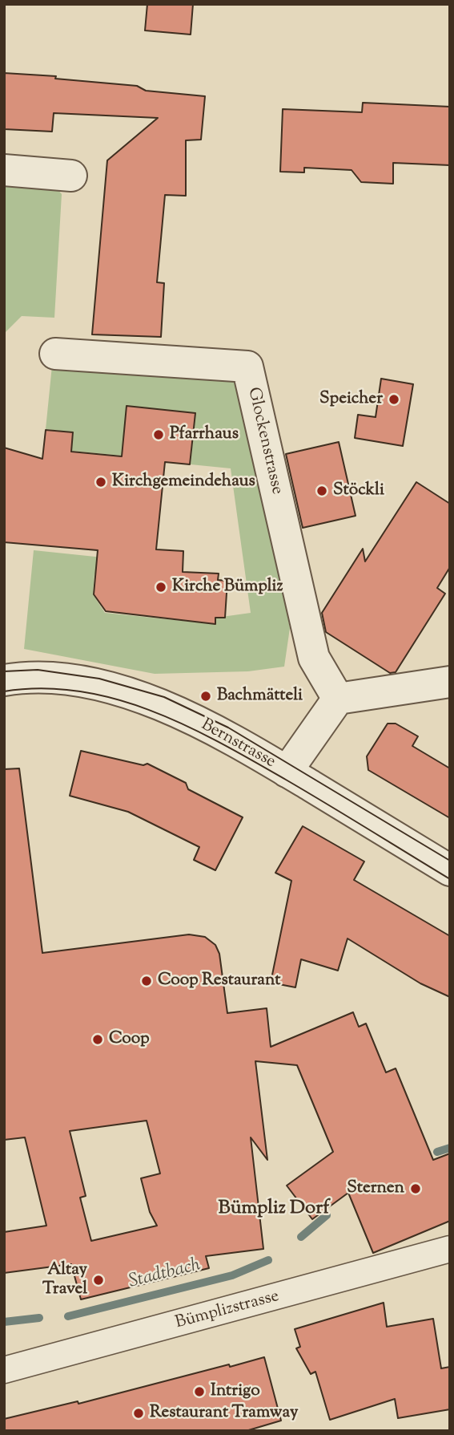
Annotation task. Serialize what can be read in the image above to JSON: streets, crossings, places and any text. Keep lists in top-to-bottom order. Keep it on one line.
{"streets":{"street":["Glockenstrasse","Bernstrasse","Bümplizstrasse"]},"districts":["Bümpliz Dorf"],"water":["Stadtbach"],"places":["Speicher","Pfarrhaus","Kirchgemeindehaus","Stöckli","Kirche Bümpliz","Bachmätteli","Coop Restaurant","Coop","Sternen","Altay Travel","Intrigo","Restaurant Tramway"]}
